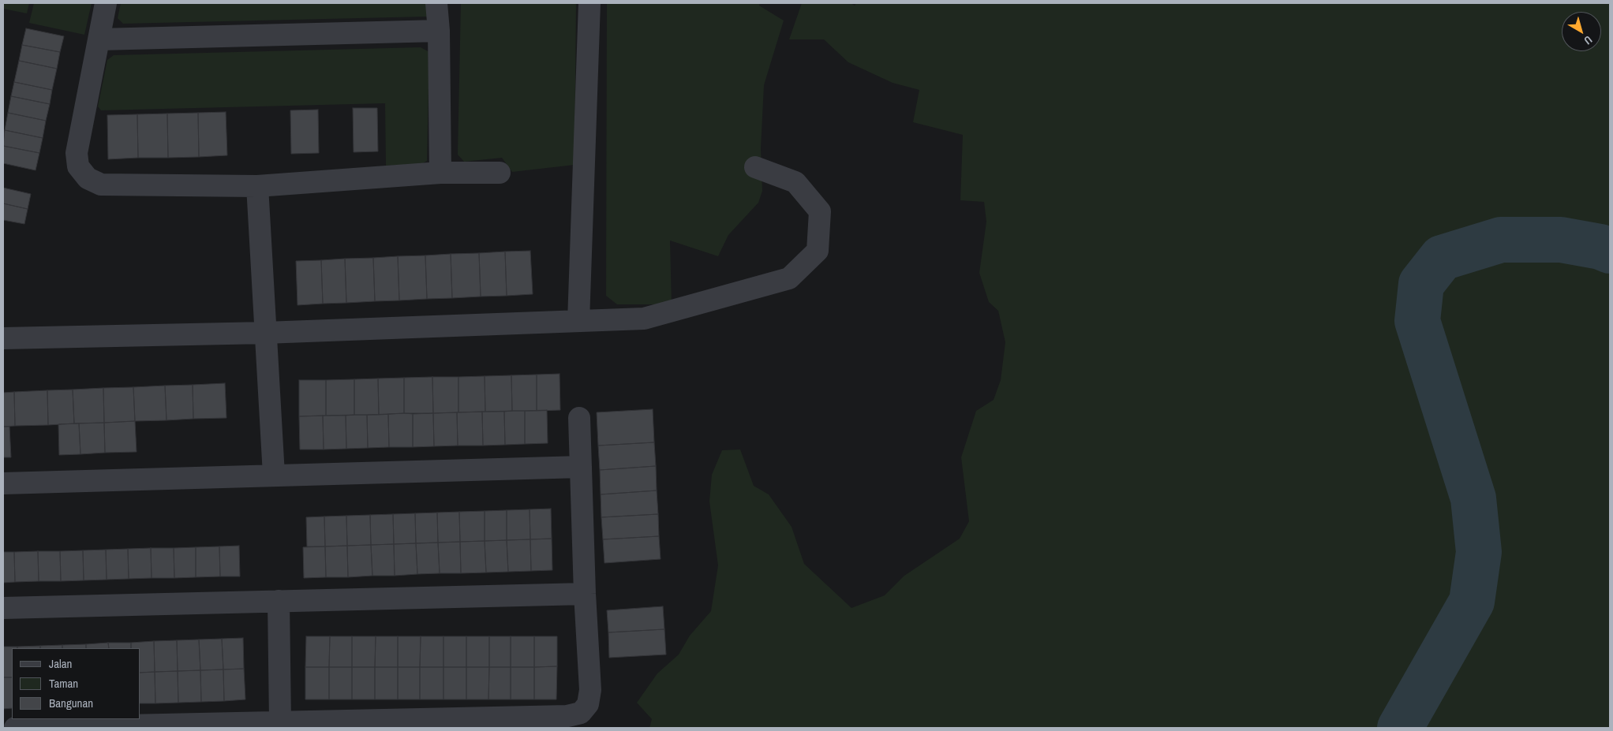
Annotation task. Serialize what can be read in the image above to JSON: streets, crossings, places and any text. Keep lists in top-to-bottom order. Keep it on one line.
{"legend":["Jalan","Taman","Bangunan"],"north":"bottom right"}
